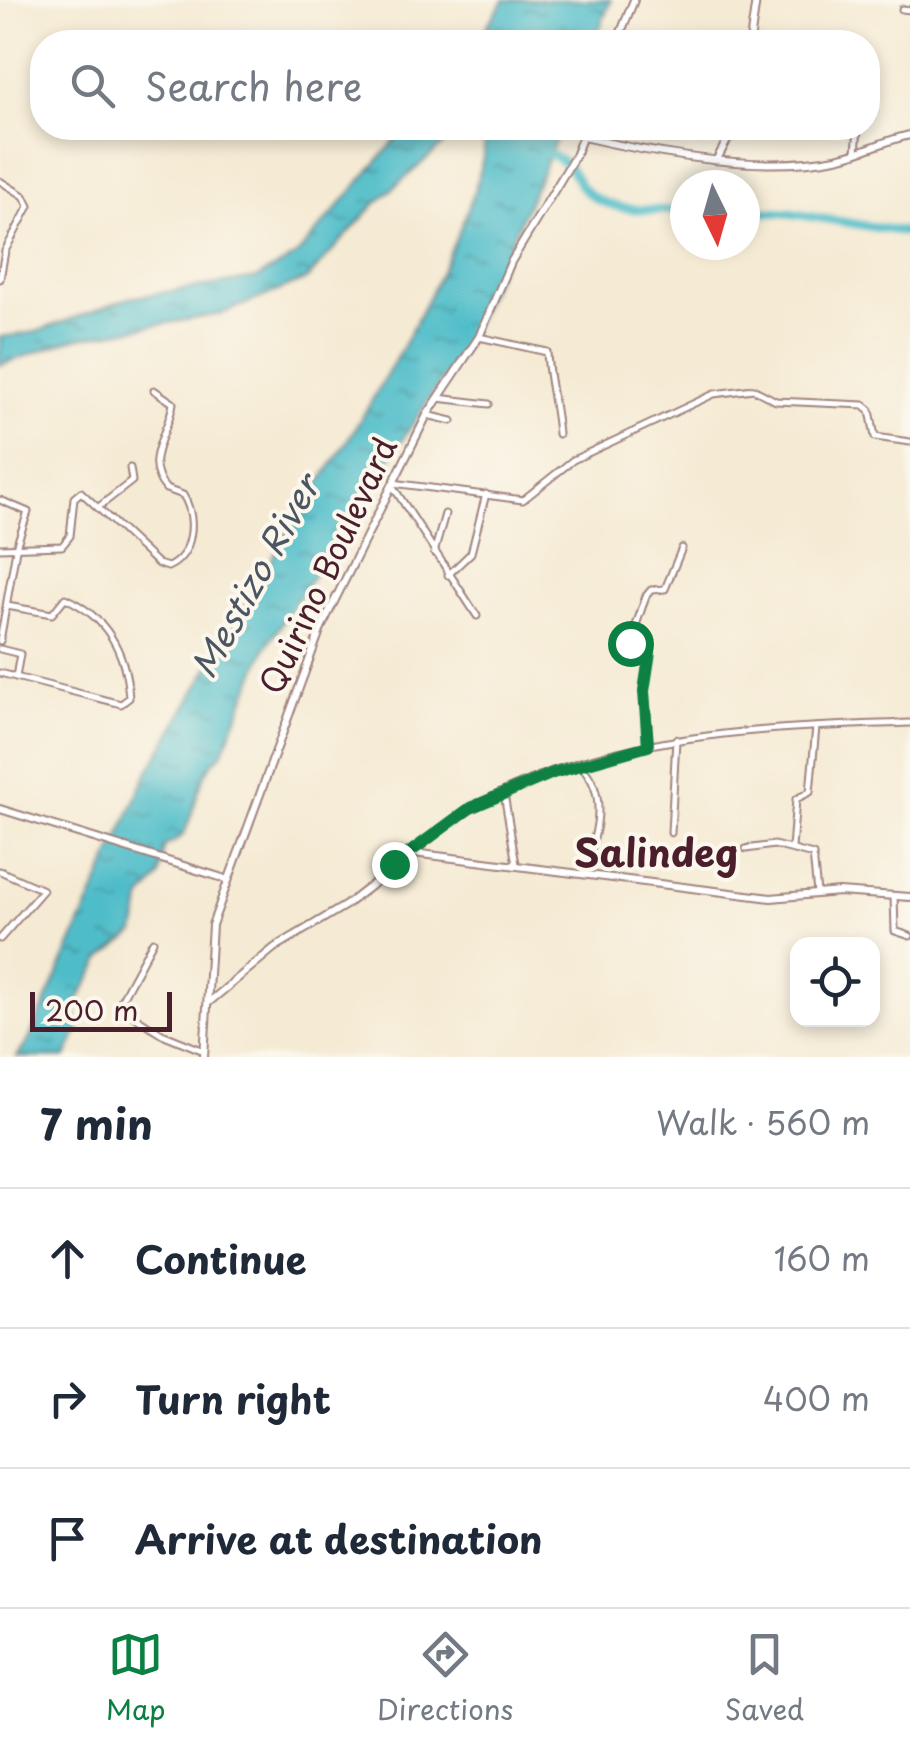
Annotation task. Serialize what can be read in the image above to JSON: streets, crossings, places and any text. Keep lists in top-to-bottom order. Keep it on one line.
{"streets":{"street":["Quirino Boulevard"]},"districts":["Salindeg"],"water":["Mestizo River"],"scale_bar":"200 m","north":"bottom","page":{"search":"Search here","scale":"200 m","heading":["7 min","Walk · 560 m"],"list":[["Continue","160 m"],["Turn right","400 m"],"Arrive at destination"],"nav":["Map","Directions","Saved"]}}
